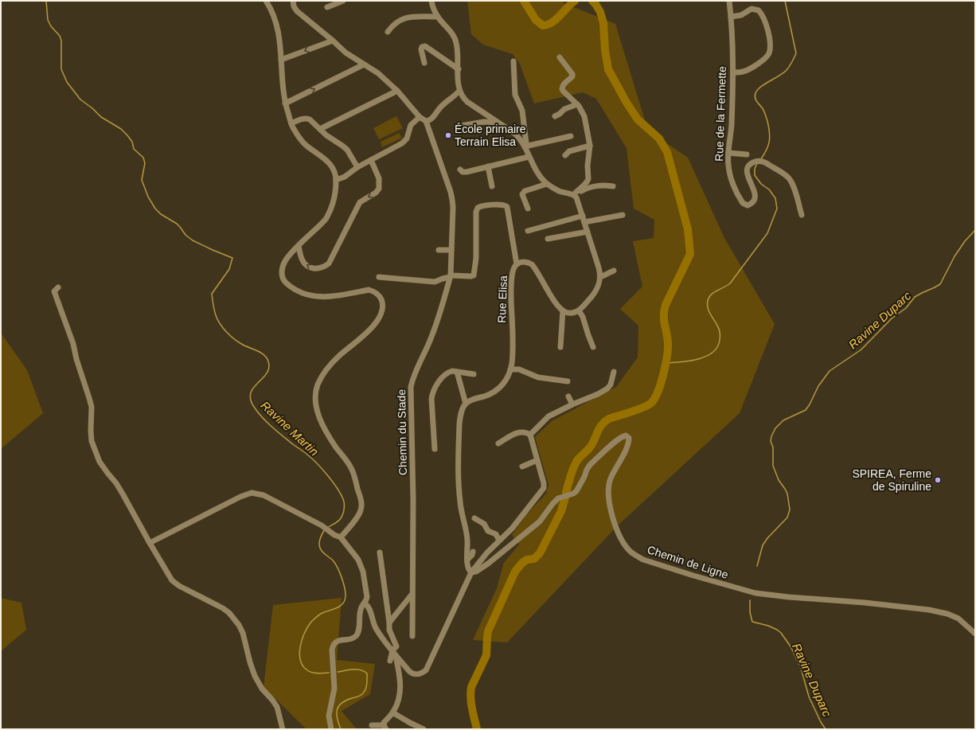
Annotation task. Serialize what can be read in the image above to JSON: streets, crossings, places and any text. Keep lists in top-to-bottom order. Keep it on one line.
{"streets":{"street":["Rue de la Fermette","Rue Elisa","Chemin du Stade","Chemin de Ligne"]},"water":["Ravine Duparc","Ravine Martin"],"places":["École primaire Terrain Elisa","SPIREA, Ferme de Spiruline"]}
